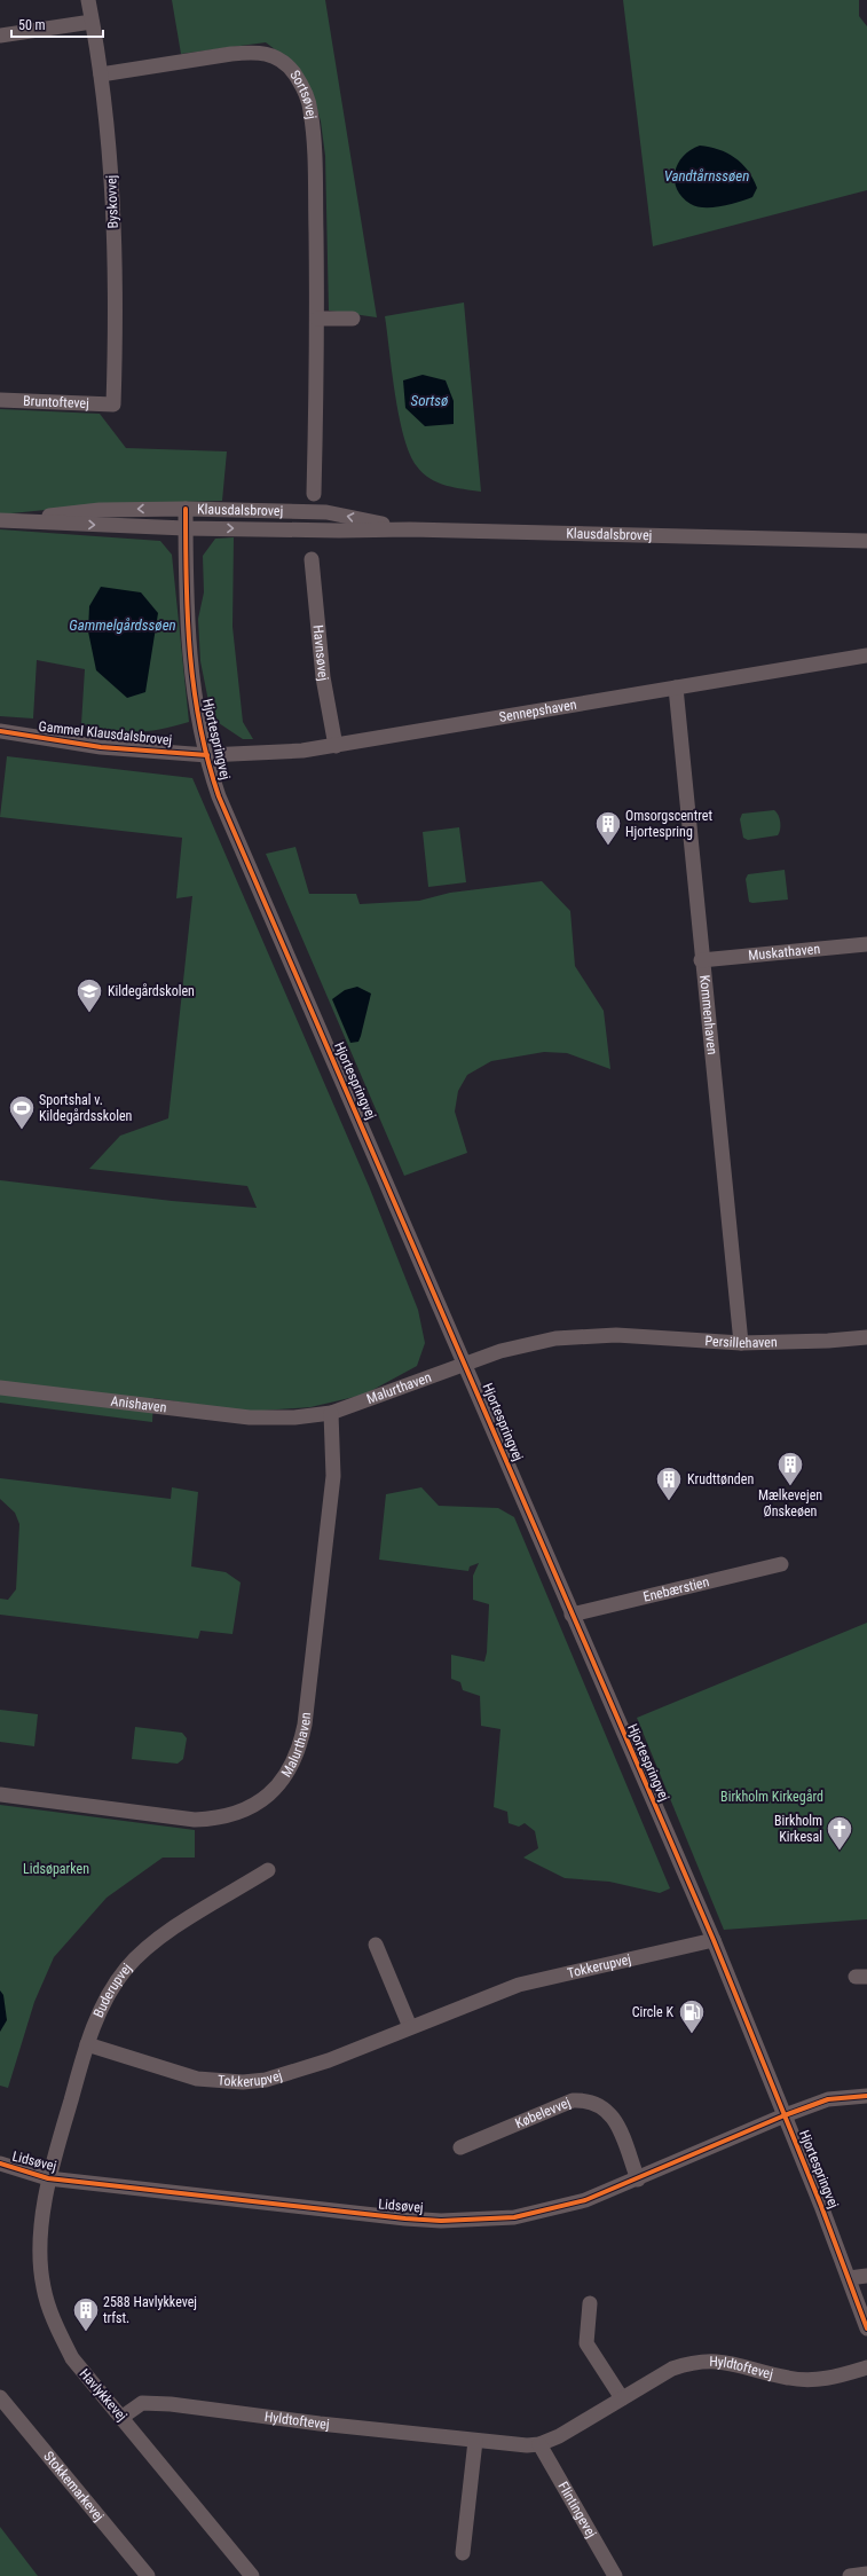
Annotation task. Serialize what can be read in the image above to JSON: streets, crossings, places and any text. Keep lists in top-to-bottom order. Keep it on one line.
{"streets":{"street":["Sortsøvej","Byskovvej","Bruntoftevej","Klausdalsbrovej","Havnsøvej","Sennepshaven","Gammel Klausdalsbrovej","Hjortespringvej","Muskathaven","Kommenhaven","Persillehaven","Malurthaven","Anishaven","Enebærstien","Tokkerupvej","Buderupvej","Købelevvej","Lidsøvej","Hyldtoftevej","Havlykkevej","Stokkemarkevej","Flintingevej"]},"crossings":[["Sortsøvej","Byskovvej"],["Byskovvej","Bruntoftevej"],["Klausdalsbrovej","Hjortespringvej"],["Havnsøvej","Sennepshaven"],["Sennepshaven","Gammel Klausdalsbrovej"],["Sennepshaven","Hjortespringvej"],["Sennepshaven","Kommenhaven"],["Gammel Klausdalsbrovej","Hjortespringvej"],["Hjortespringvej","Persillehaven"],["Hjortespringvej","Malurthaven"],["Hjortespringvej","Enebærstien"],["Hjortespringvej","Tokkerupvej"],["Hjortespringvej","Lidsøvej"],["Muskathaven","Kommenhaven"],["Kommenhaven","Persillehaven"],["Persillehaven","Malurthaven"],["Malurthaven","Anishaven"],["Tokkerupvej","Buderupvej"],["Buderupvej","Lidsøvej"],["Buderupvej","Havlykkevej"],["Købelevvej","Lidsøvej"],["Lidsøvej","Havlykkevej"],["Hyldtoftevej","Havlykkevej"],["Hyldtoftevej","Flintingevej"]],"water":["Vandtårnssøen","Sortsø","Gammelgårdssøen"],"parks":["Birkholm Kirkegård","Lidsøparken"],"places":{"building":["Omsorgscentret Hjortespring","Mælkevejen Ønskeøen","Krudttønden","2588 Havlykkevej trfst."],"school or university":["Kildegårdskolen"],"sports":["Sportshal v. Kildegårdsskolen"],"church":["Birkholm Kirkesal"],"fuel station":["Circle K"]},"scale_bar":"50 m"}
